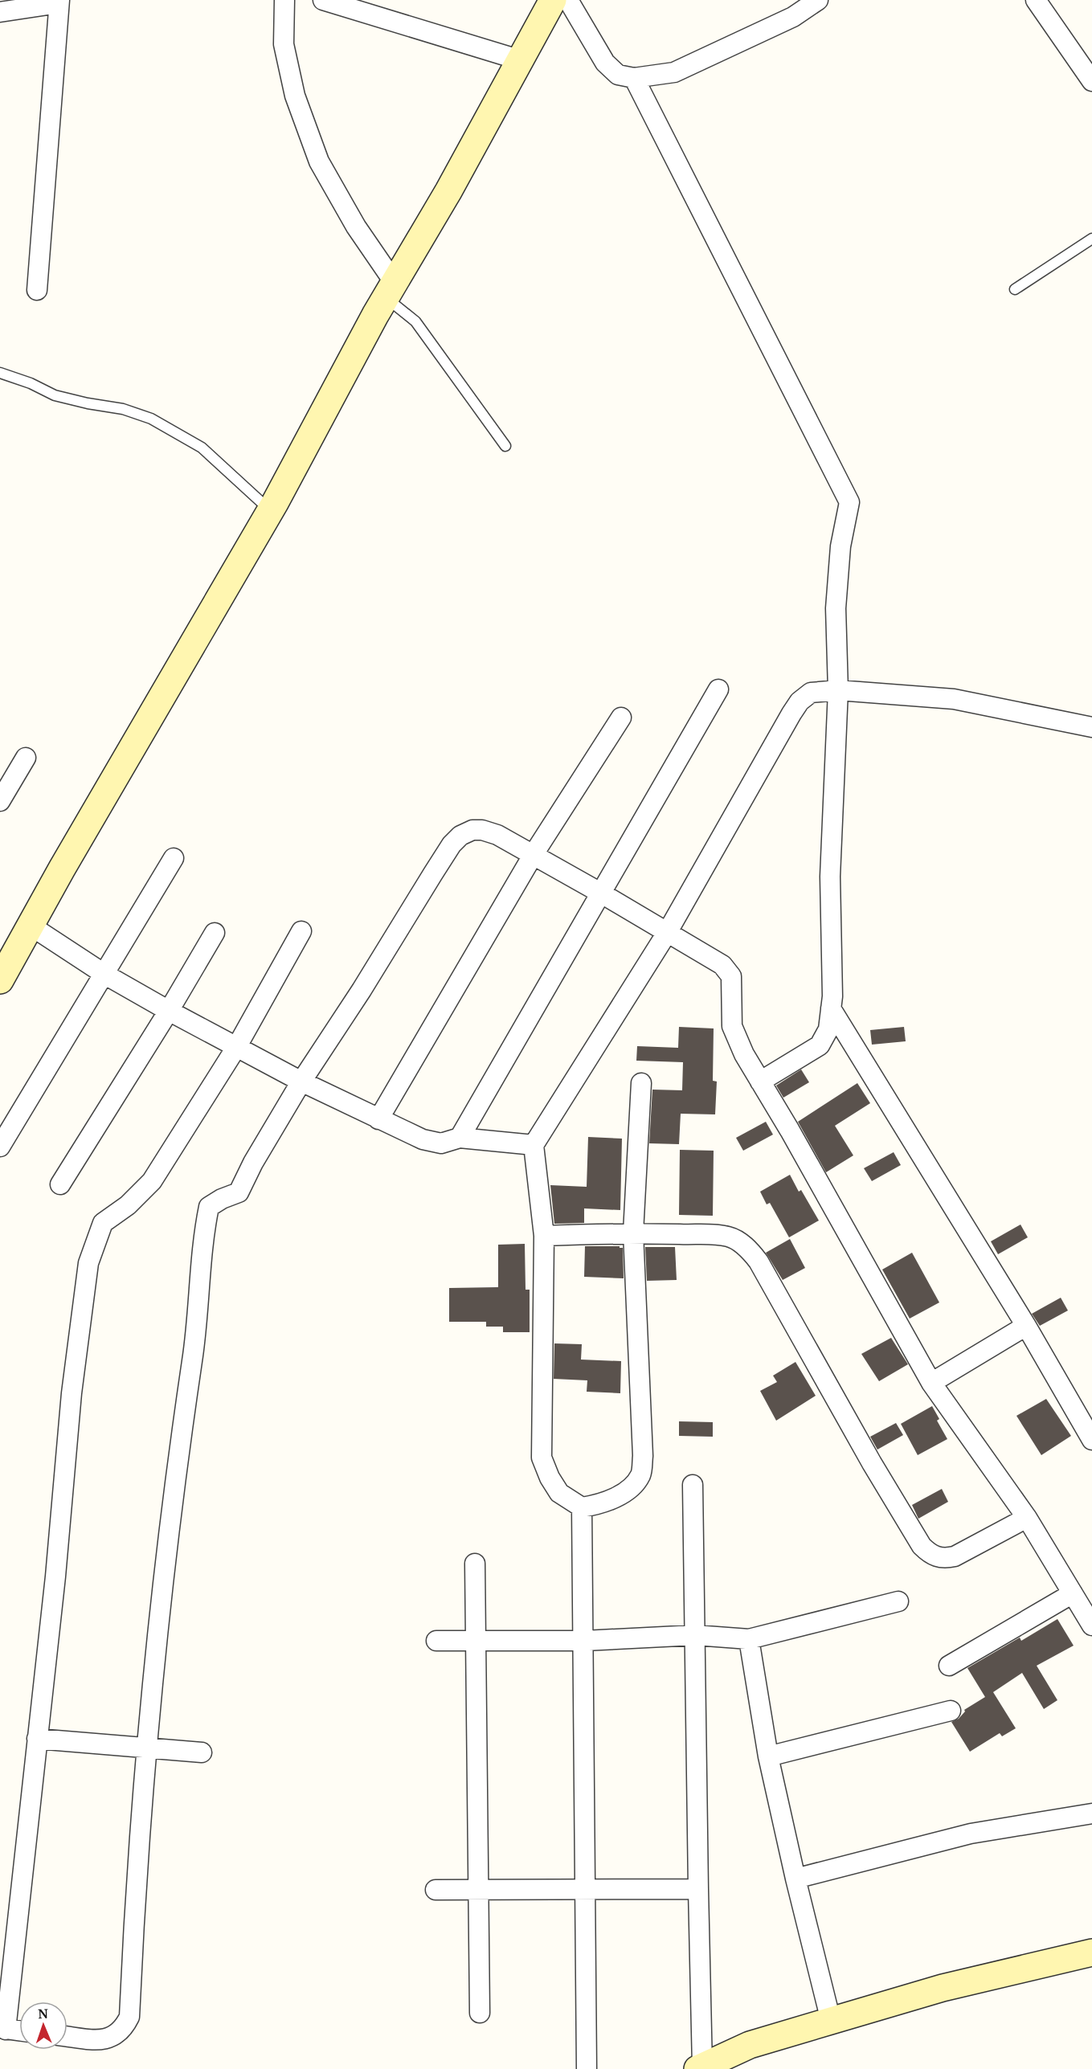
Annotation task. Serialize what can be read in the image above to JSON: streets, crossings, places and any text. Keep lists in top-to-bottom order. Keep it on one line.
{"north":"top"}
